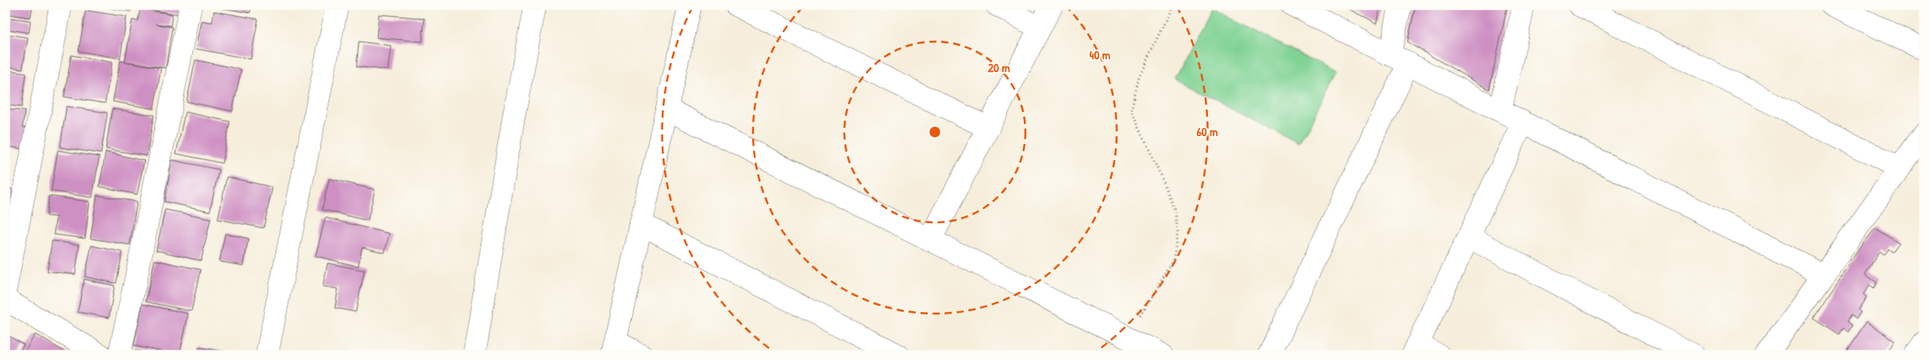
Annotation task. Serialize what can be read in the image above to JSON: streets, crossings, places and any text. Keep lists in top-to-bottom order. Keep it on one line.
{"rings":["40 m","20 m","60 m"]}
